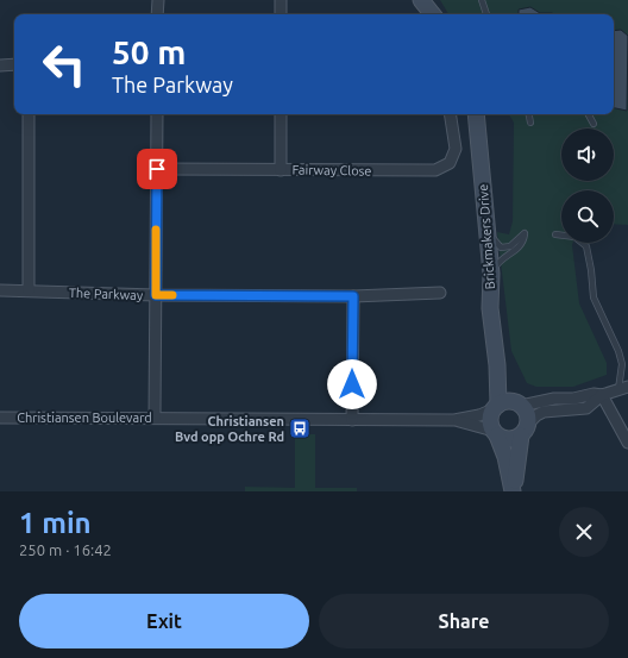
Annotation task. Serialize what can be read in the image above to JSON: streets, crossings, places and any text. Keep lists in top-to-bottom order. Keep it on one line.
{"streets":{"street":["Fairway Close","Brickmakers Drive","The Parkway","Christiansen Boulevard"]},"crossings":[["Brickmakers Drive","Christiansen Boulevard"]],"places":{"bus stop":["Christiansen Bvd opp Ochre Rd"]},"page":{"turn":["50 m","The Parkway"],"heading":["1 min","250 m · 16:42"],"buttons":["Exit","Share"]}}
